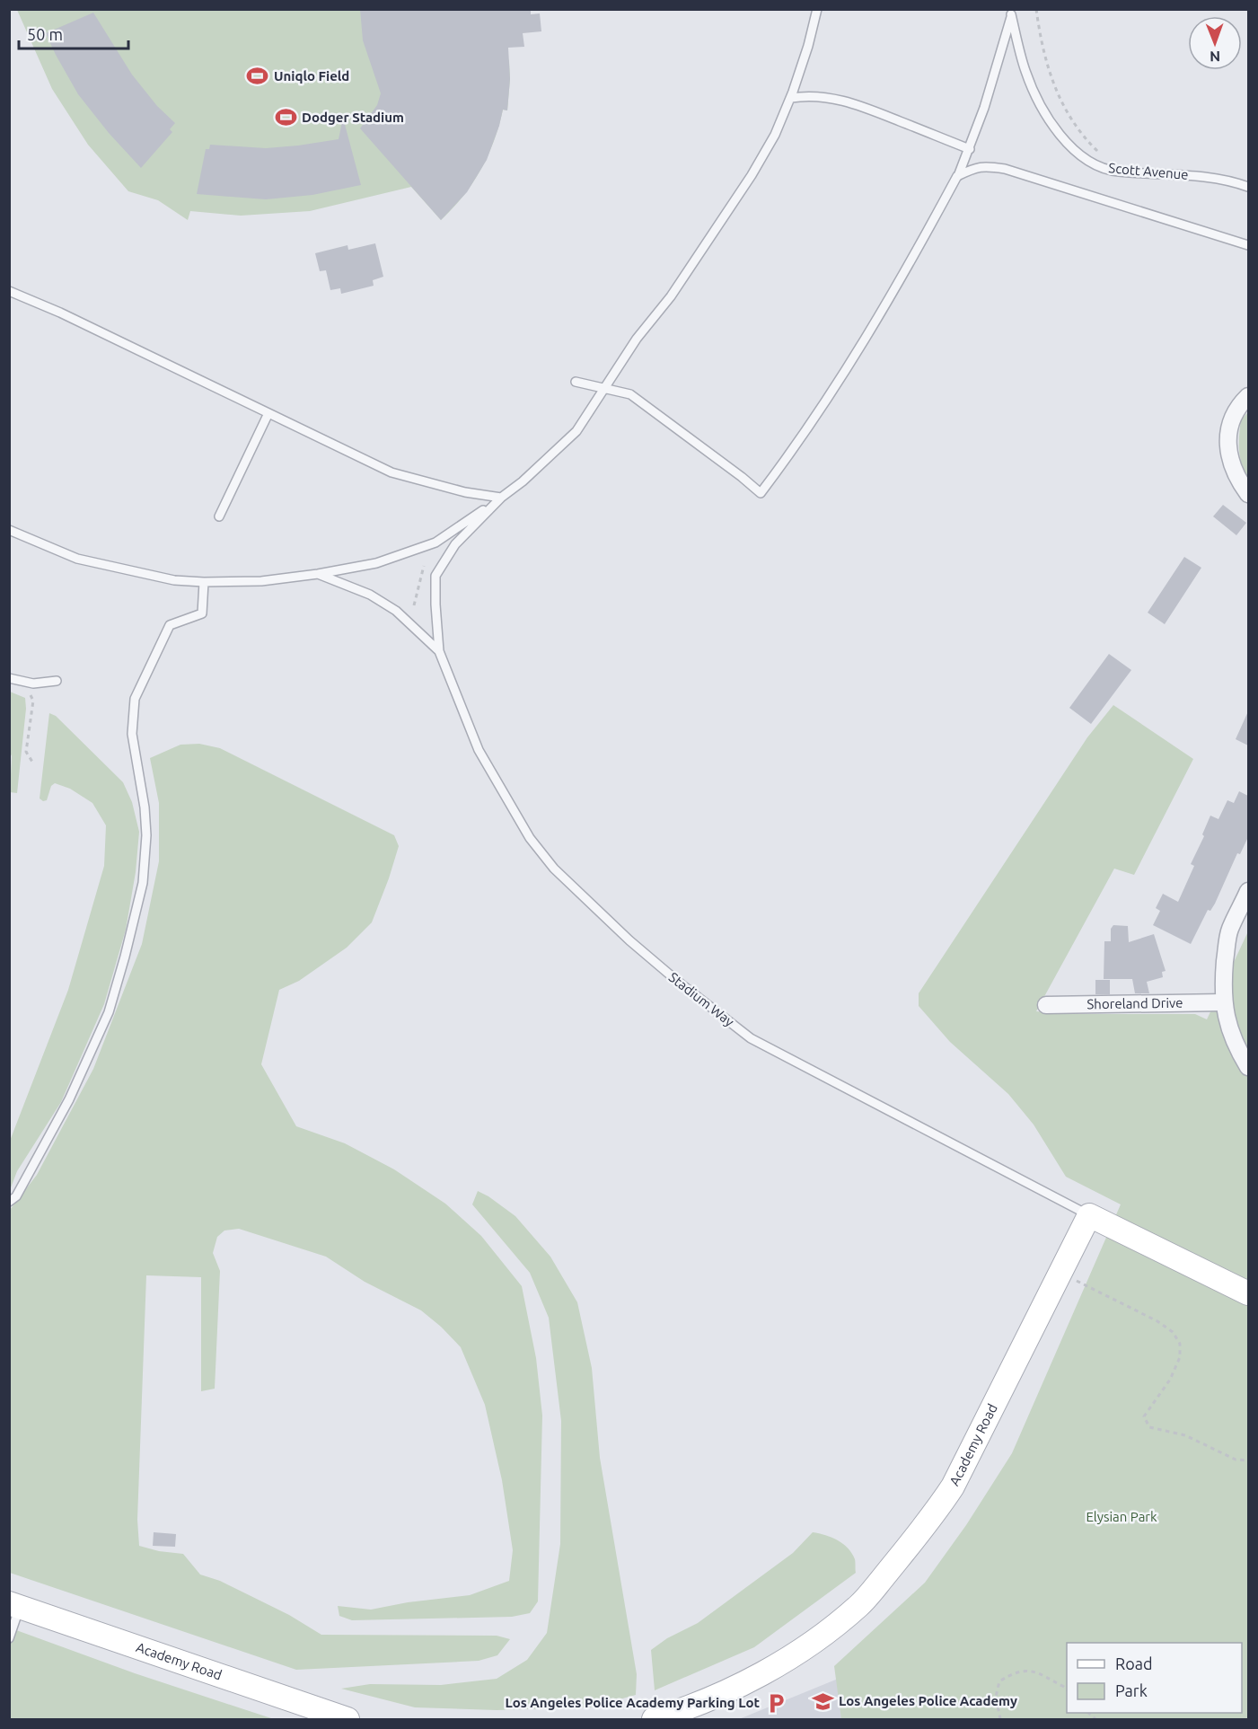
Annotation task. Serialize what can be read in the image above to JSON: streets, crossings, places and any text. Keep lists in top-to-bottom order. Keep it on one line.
{"streets":{"main road":["Academy Road"],"street":["Shoreland Drive"],"lane":["Scott Avenue","Stadium Way"]},"crossings":[["Stadium Way","Academy Road"]],"parks":["Elysian Park"],"places":{"sports":["Uniqlo Field","Dodger Stadium"],"school or university":["Los Angeles Police Academy"],"parking":["Los Angeles Police Academy Parking Lot"]},"legend":["Road","Park"],"scale_bar":"50 m","north":"bottom"}
